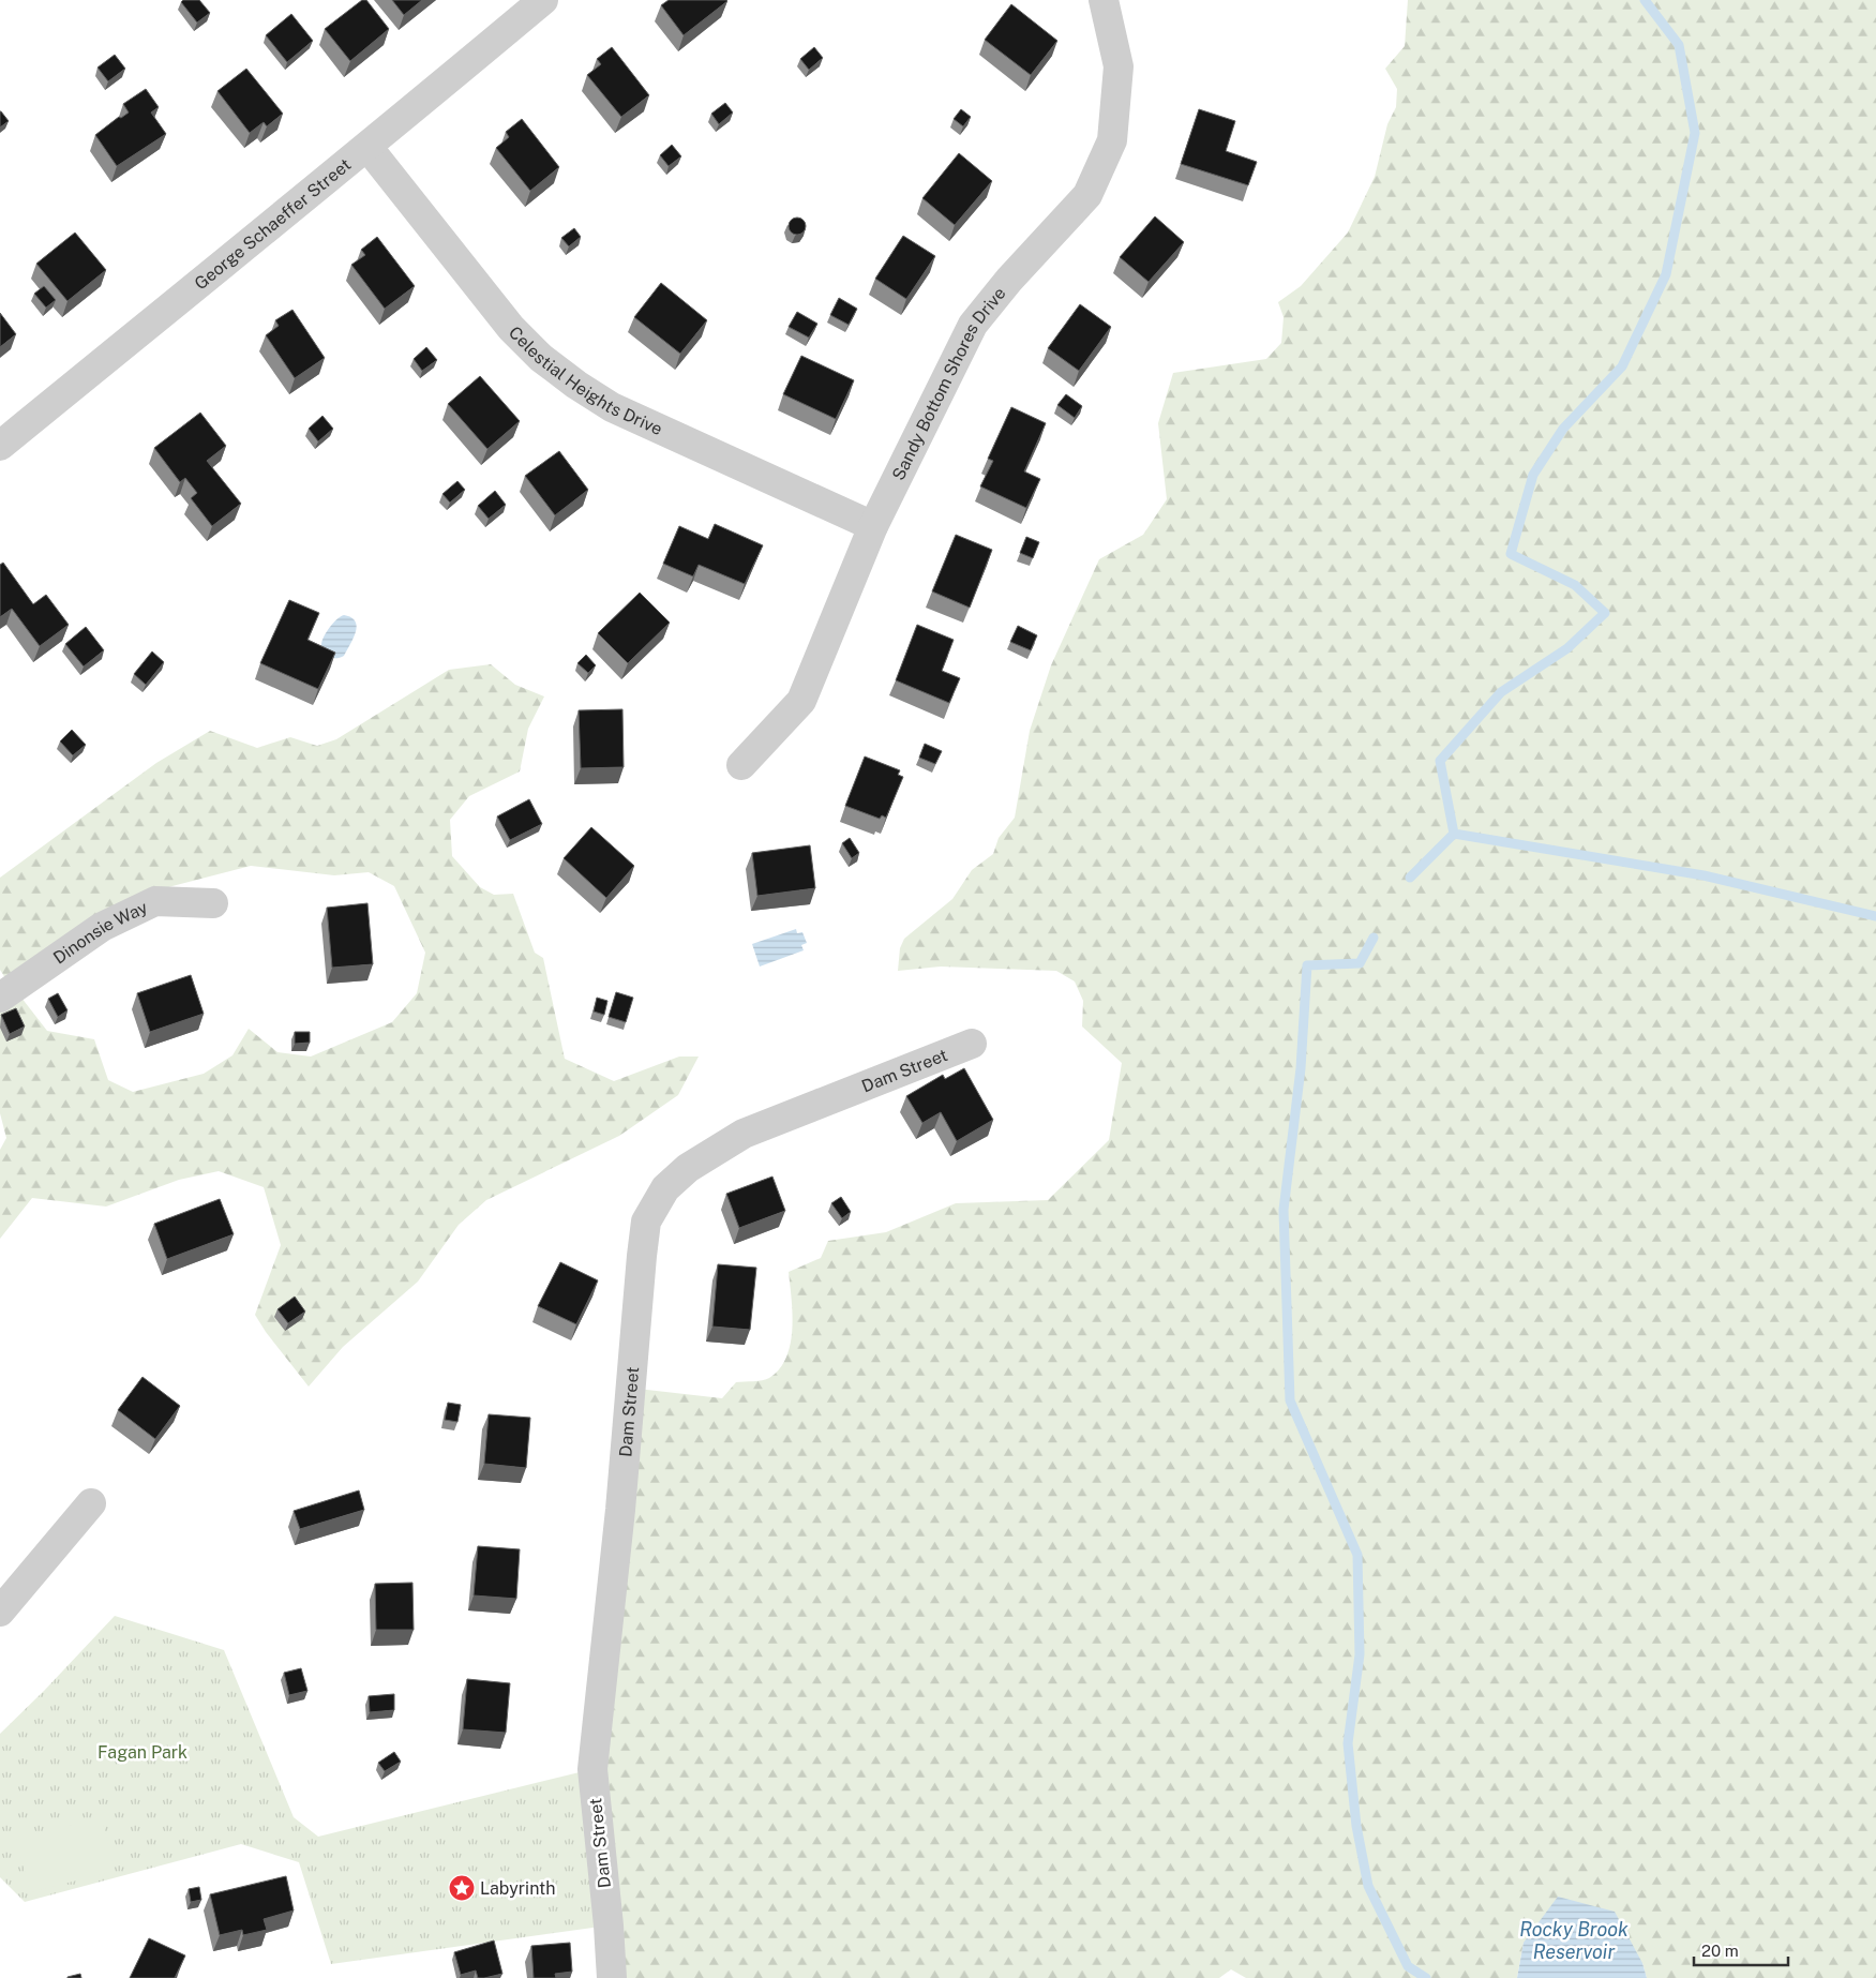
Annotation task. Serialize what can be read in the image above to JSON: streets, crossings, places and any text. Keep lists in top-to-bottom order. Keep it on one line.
{"streets":{"street":["George Schaeffer Street","Celestial Heights Drive","Sandy Bottom Shores Drive","Dinonsie Way","Dam Street"]},"crossings":[["George Schaeffer Street","Celestial Heights Drive"],["Celestial Heights Drive","Sandy Bottom Shores Drive"]],"water":["Rocky Brook Reservoir"],"parks":["Fagan Park"],"places":{"place":["Labyrinth"]},"scale_bar":"20 m"}
